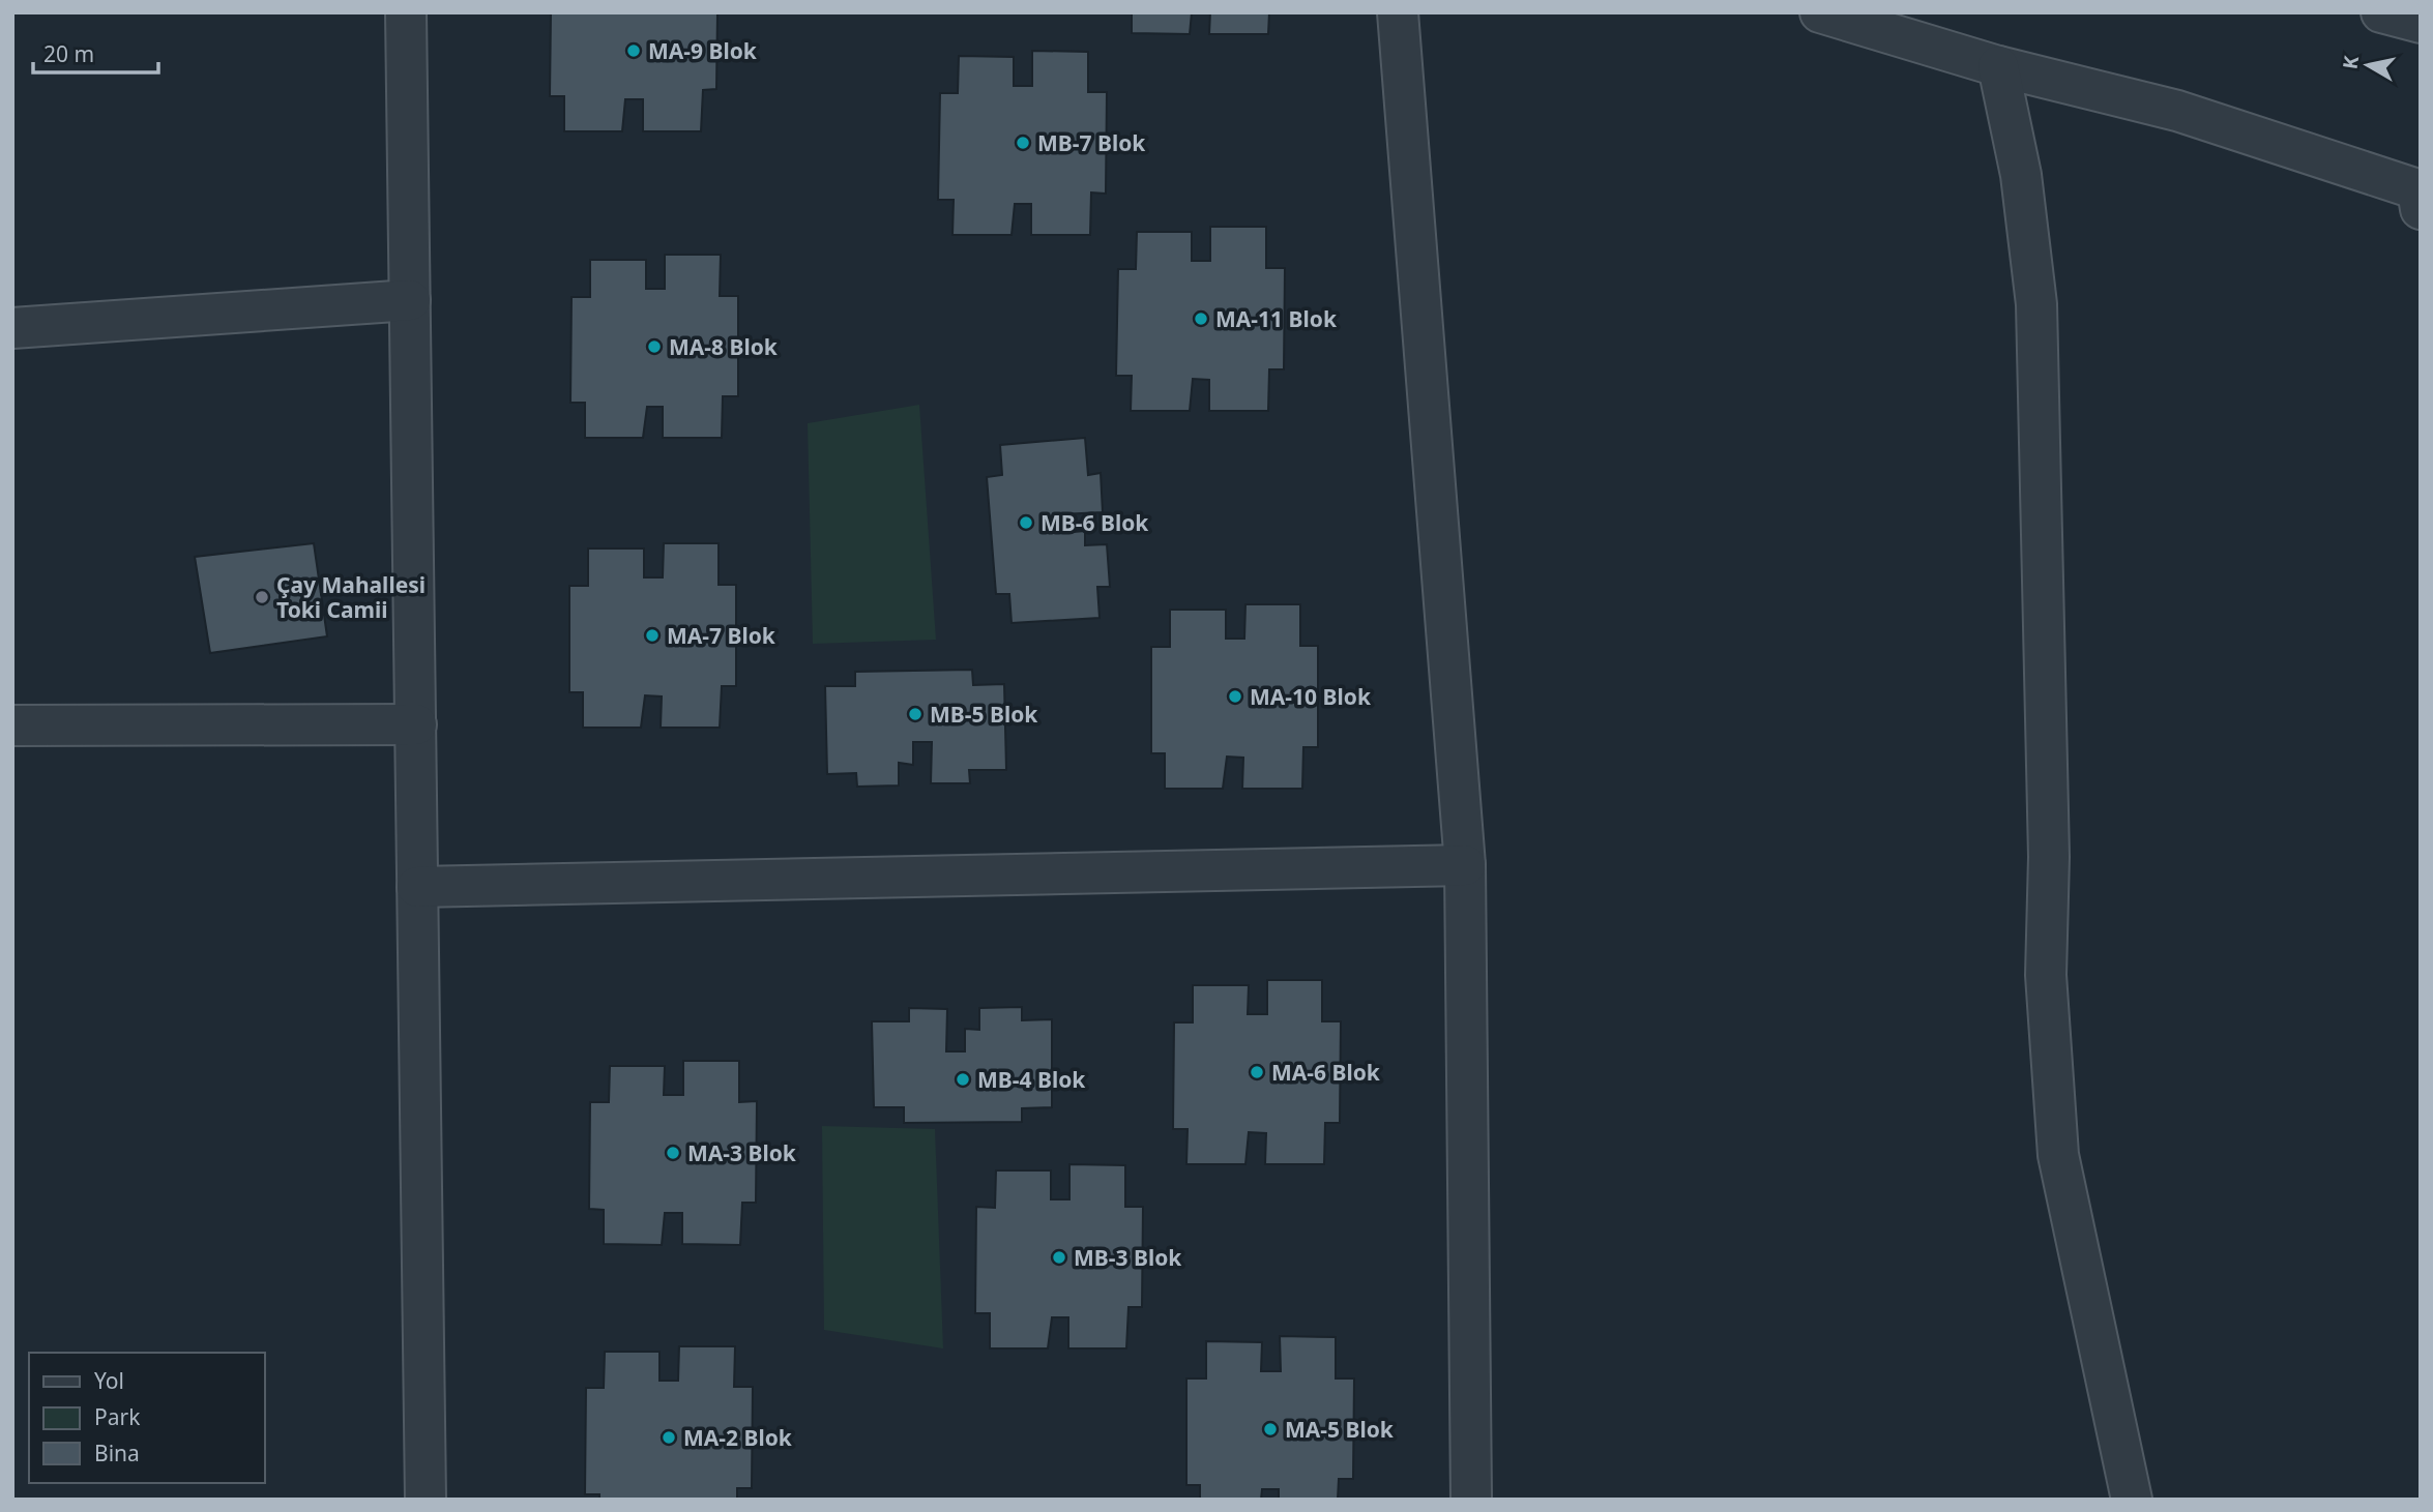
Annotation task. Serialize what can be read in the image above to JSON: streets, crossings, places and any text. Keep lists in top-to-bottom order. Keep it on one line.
{"places":["MA-9 Blok","MB-7 Blok","MA-11 Blok","MA-8 Blok","MB-6 Blok","Çay Mahallesi Toki Camii","MA-7 Blok","MA-10 Blok","MB-5 Blok","MA-6 Blok","MB-4 Blok","MA-3 Blok","MB-3 Blok","MA-5 Blok","MA-2 Blok"],"legend":["Yol","Park","Bina"],"scale_bar":"20 m","north":"left"}
